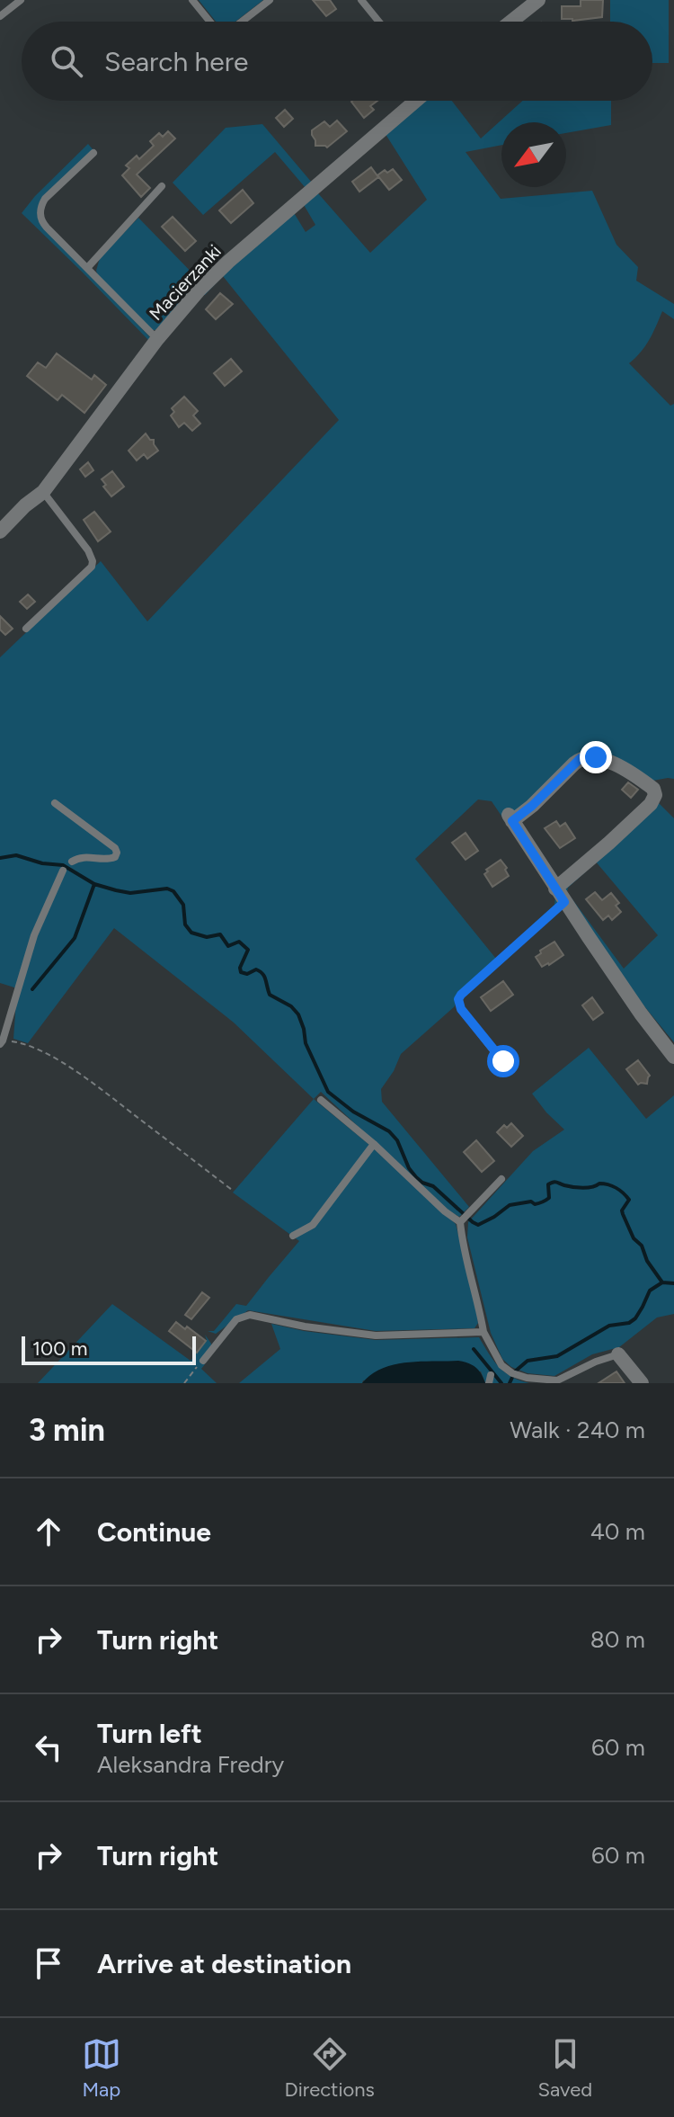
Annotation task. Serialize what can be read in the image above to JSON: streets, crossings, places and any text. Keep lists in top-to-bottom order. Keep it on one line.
{"streets":{"street":["Macierzanki"]},"scale_bar":"100 m","north":"bottom left","page":{"search":"Search here","scale":"100 m","heading":["3 min","Walk · 240 m"],"list":[["Continue","40 m"],["Turn right","80 m"],["Turn left","Aleksandra Fredry","60 m"],["Turn right","60 m"],"Arrive at destination"],"nav":["Map","Directions","Saved"]}}
